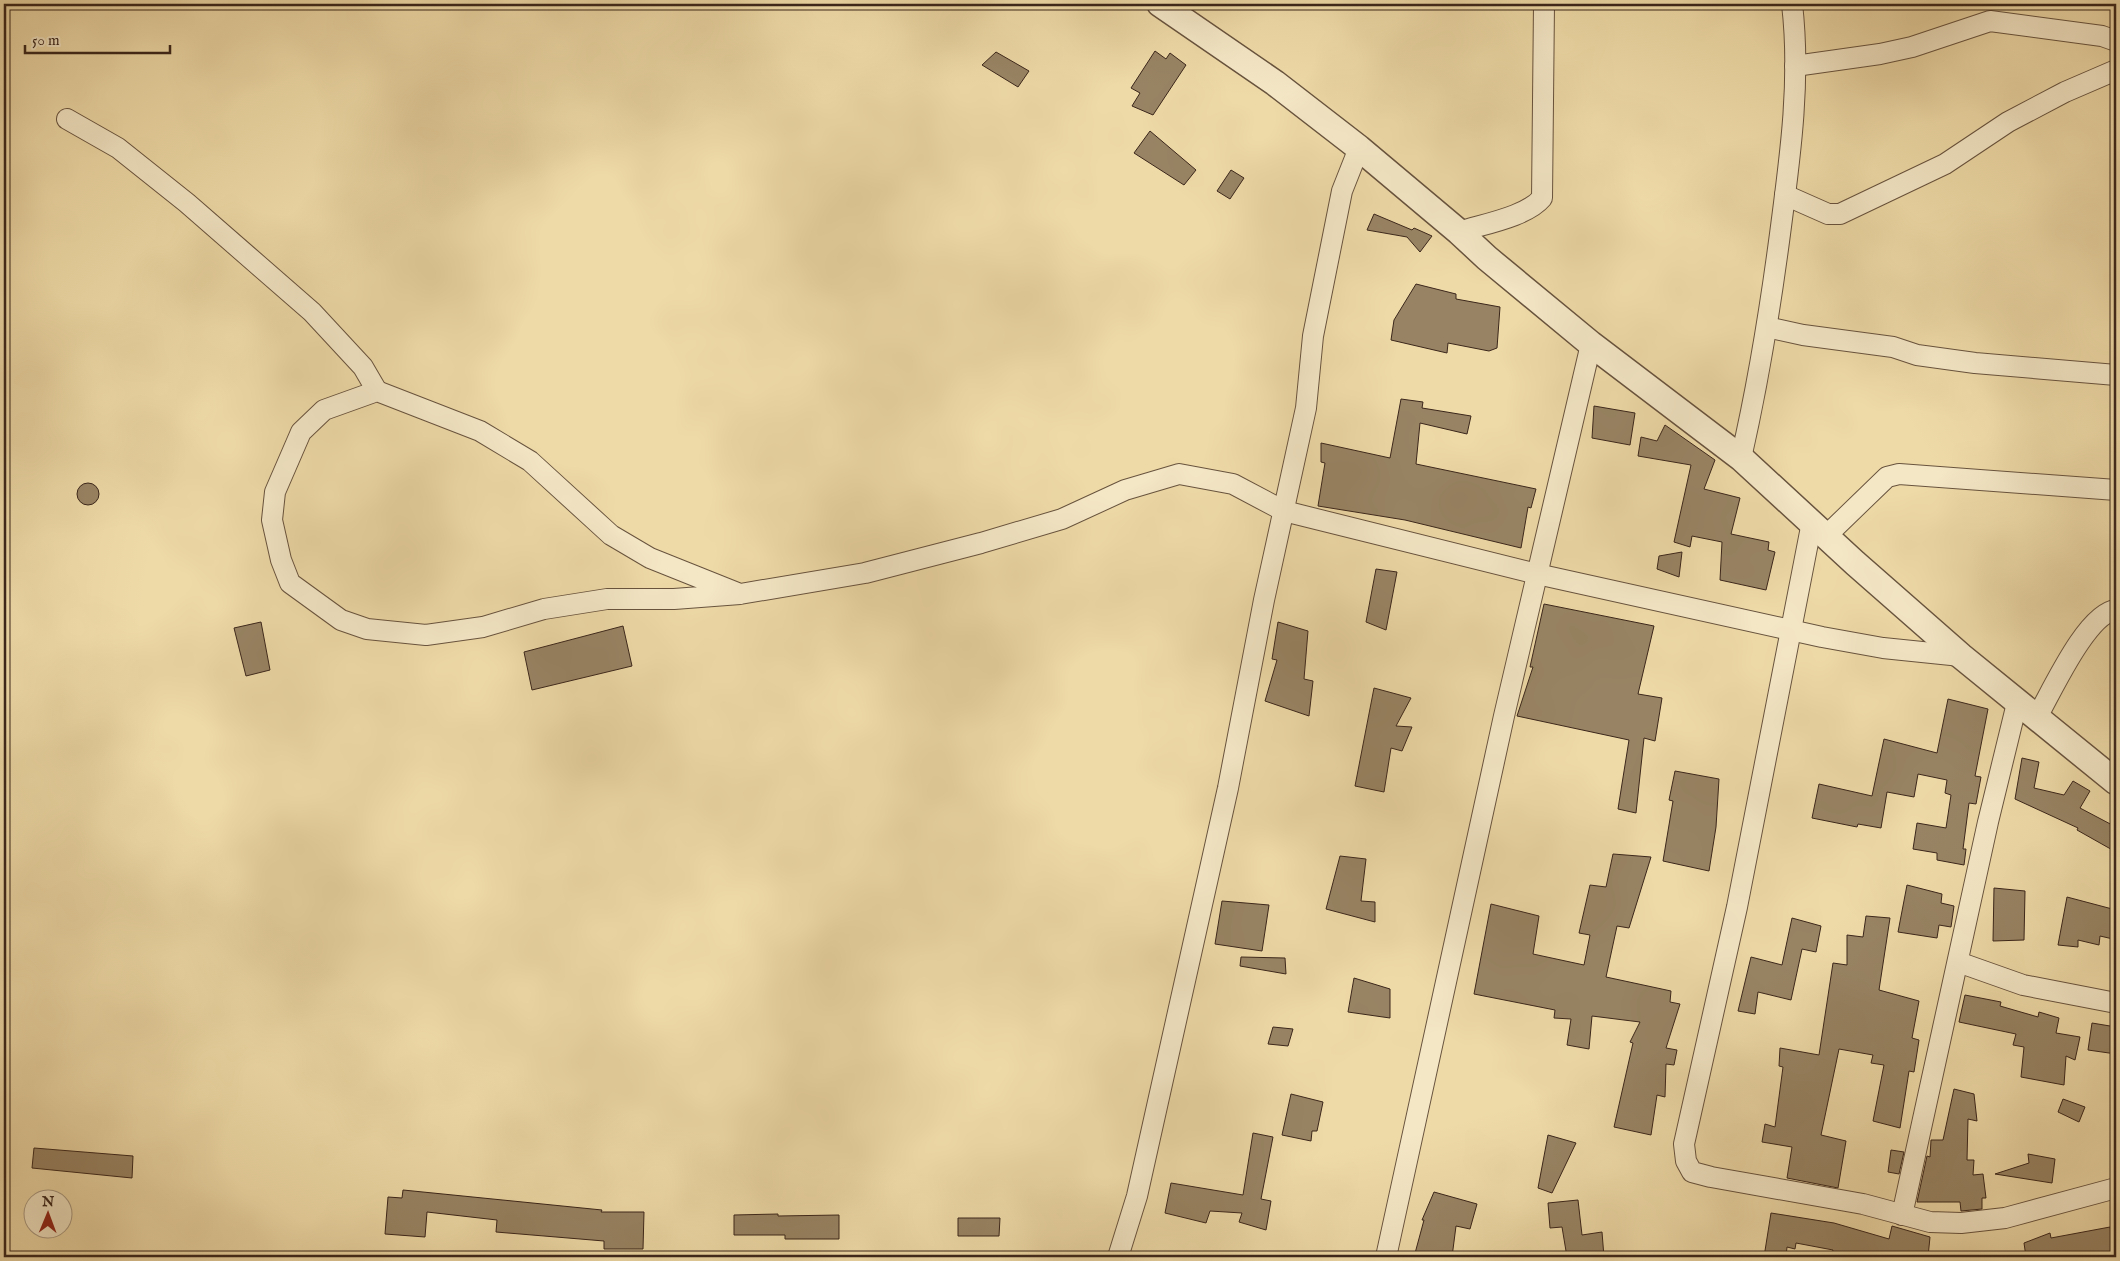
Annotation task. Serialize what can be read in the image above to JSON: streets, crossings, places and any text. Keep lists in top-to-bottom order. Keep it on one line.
{"scale_bar":"50 m","north":"top"}
